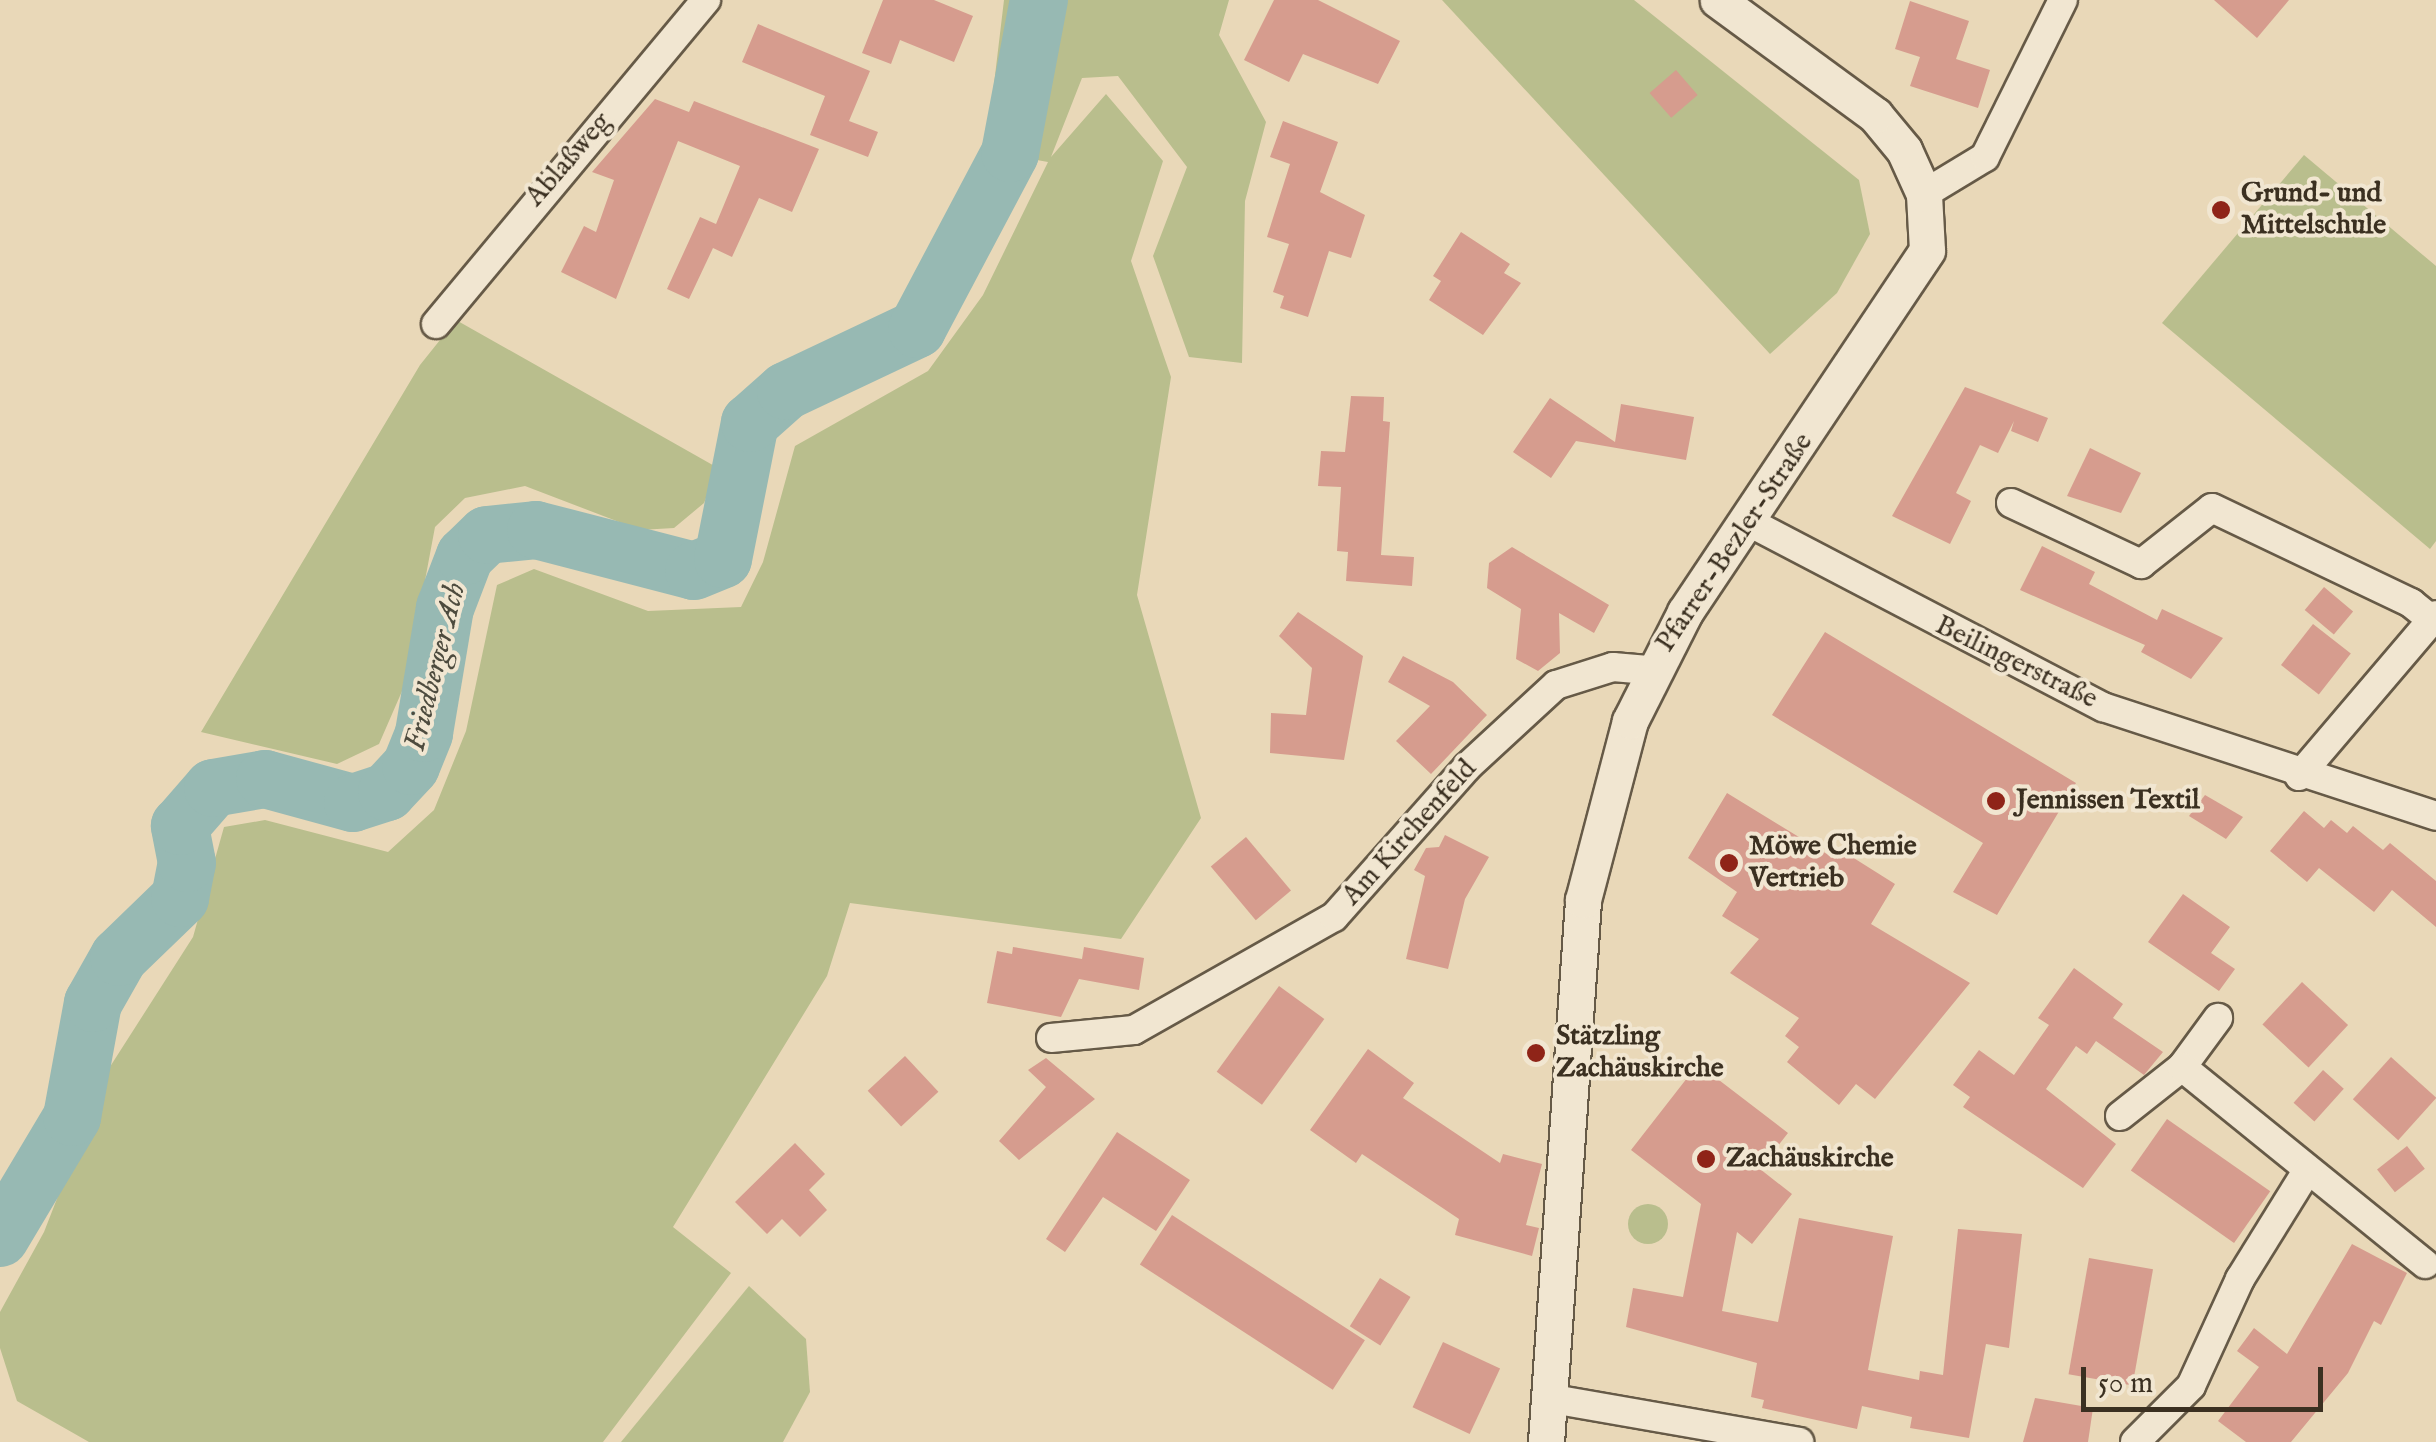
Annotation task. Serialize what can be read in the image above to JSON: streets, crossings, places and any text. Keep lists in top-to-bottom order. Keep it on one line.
{"streets":{"street":["Ablaßweg","Pfarrer-Bezler-Straße","Beilingerstraße","Am Kirchenfeld"]},"crossings":[["Pfarrer-Bezler-Straße","Beilingerstraße"],["Pfarrer-Bezler-Straße","Am Kirchenfeld"]],"water":["Friedberger Ach"],"places":["Grund- und Mittelschule","Jennissen Textil","Möwe Chemie Vertrieb","Stätzling Zachäuskirche","Zachäuskirche"],"scale_bar":"50 m"}
